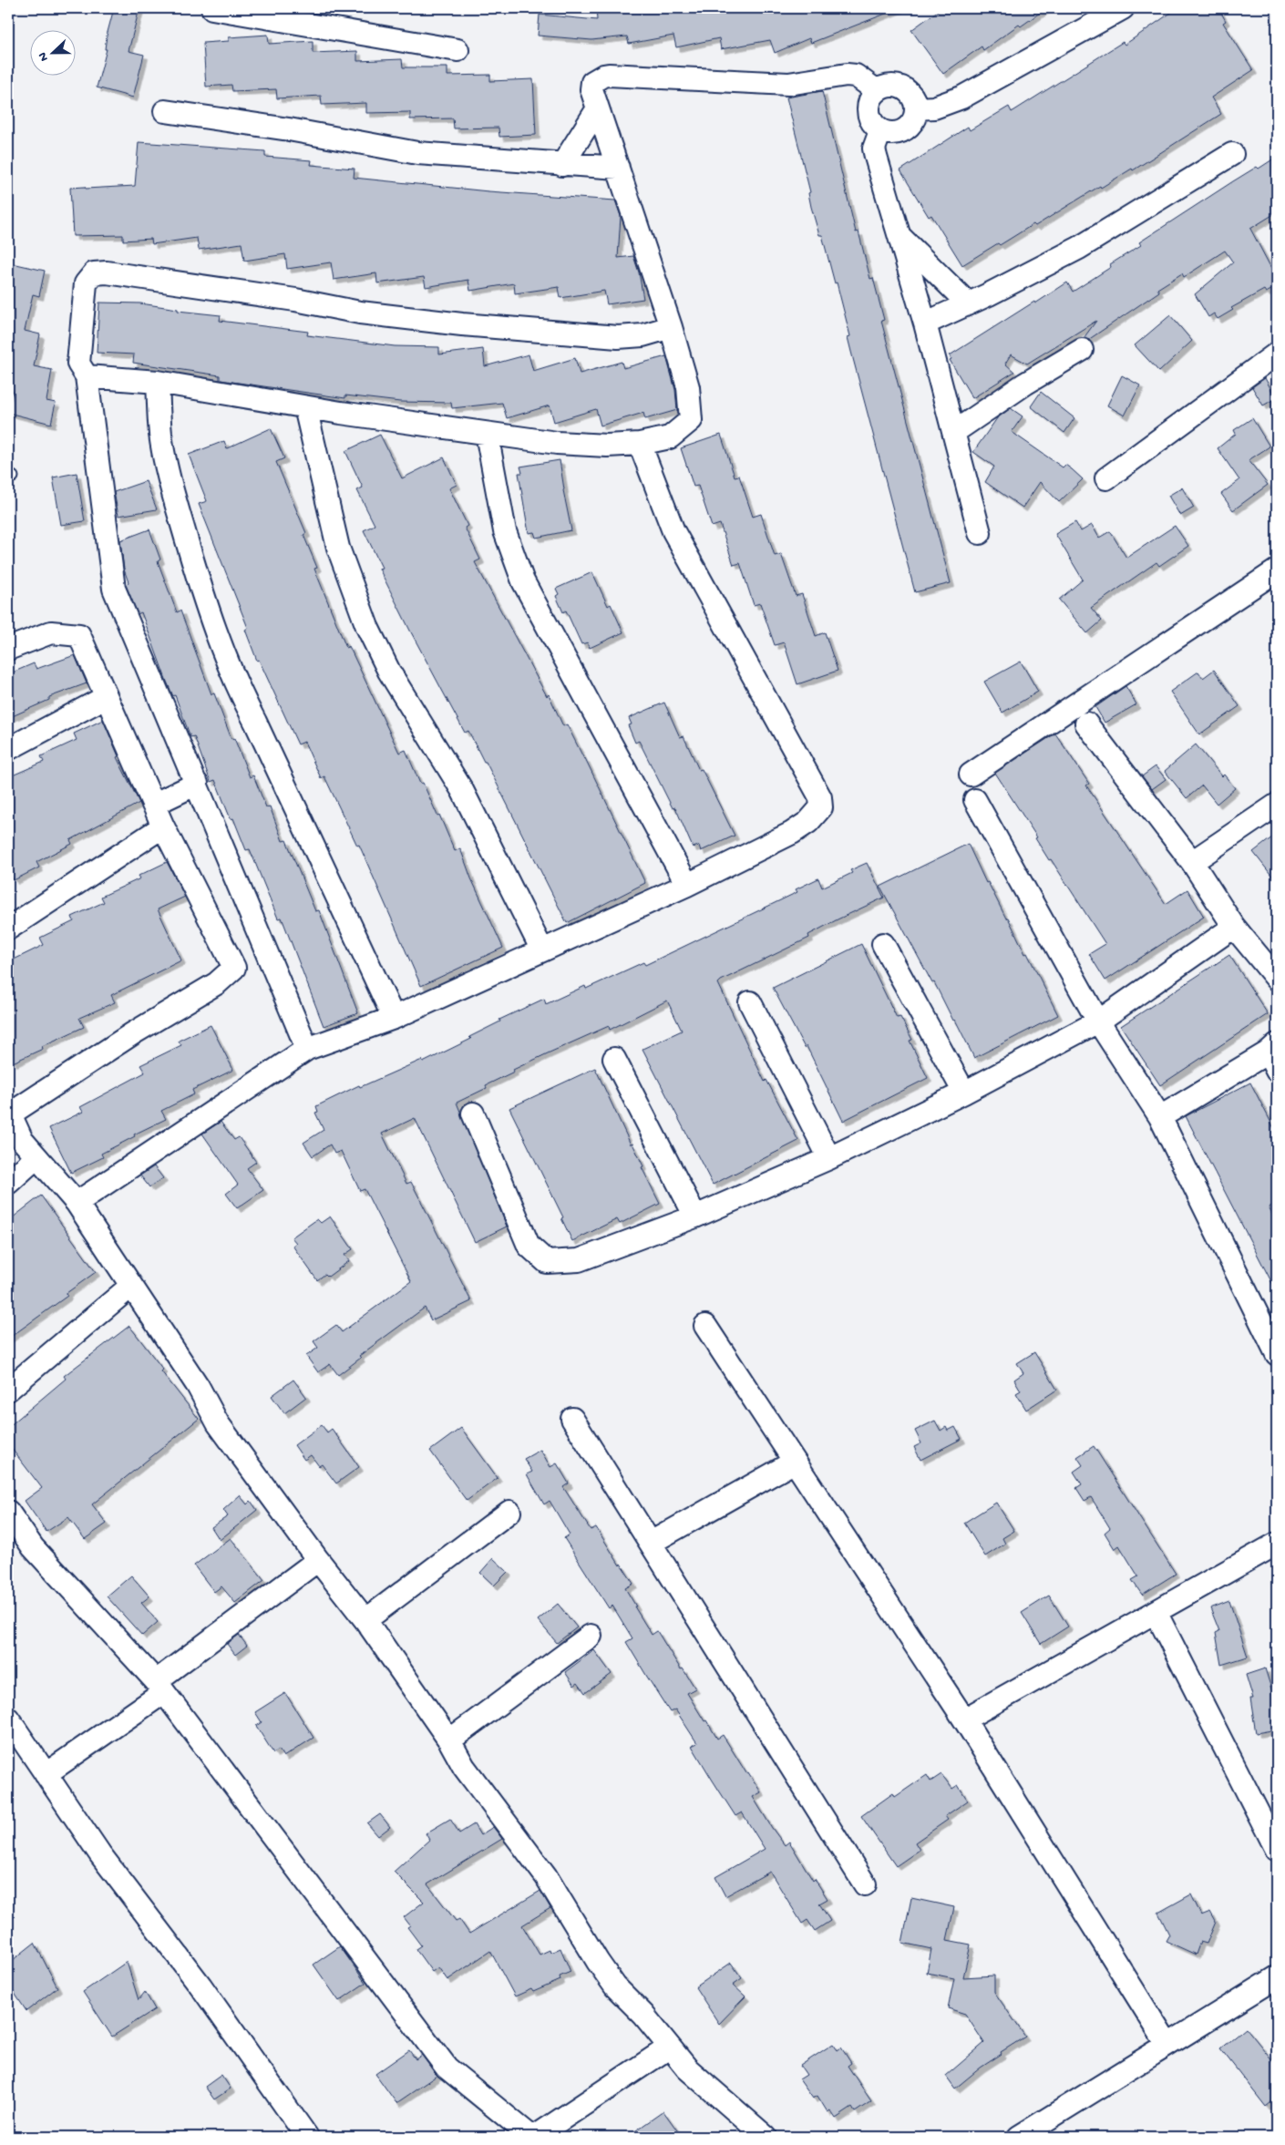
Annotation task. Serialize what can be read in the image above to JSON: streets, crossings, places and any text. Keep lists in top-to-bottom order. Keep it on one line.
{"north":"left"}
